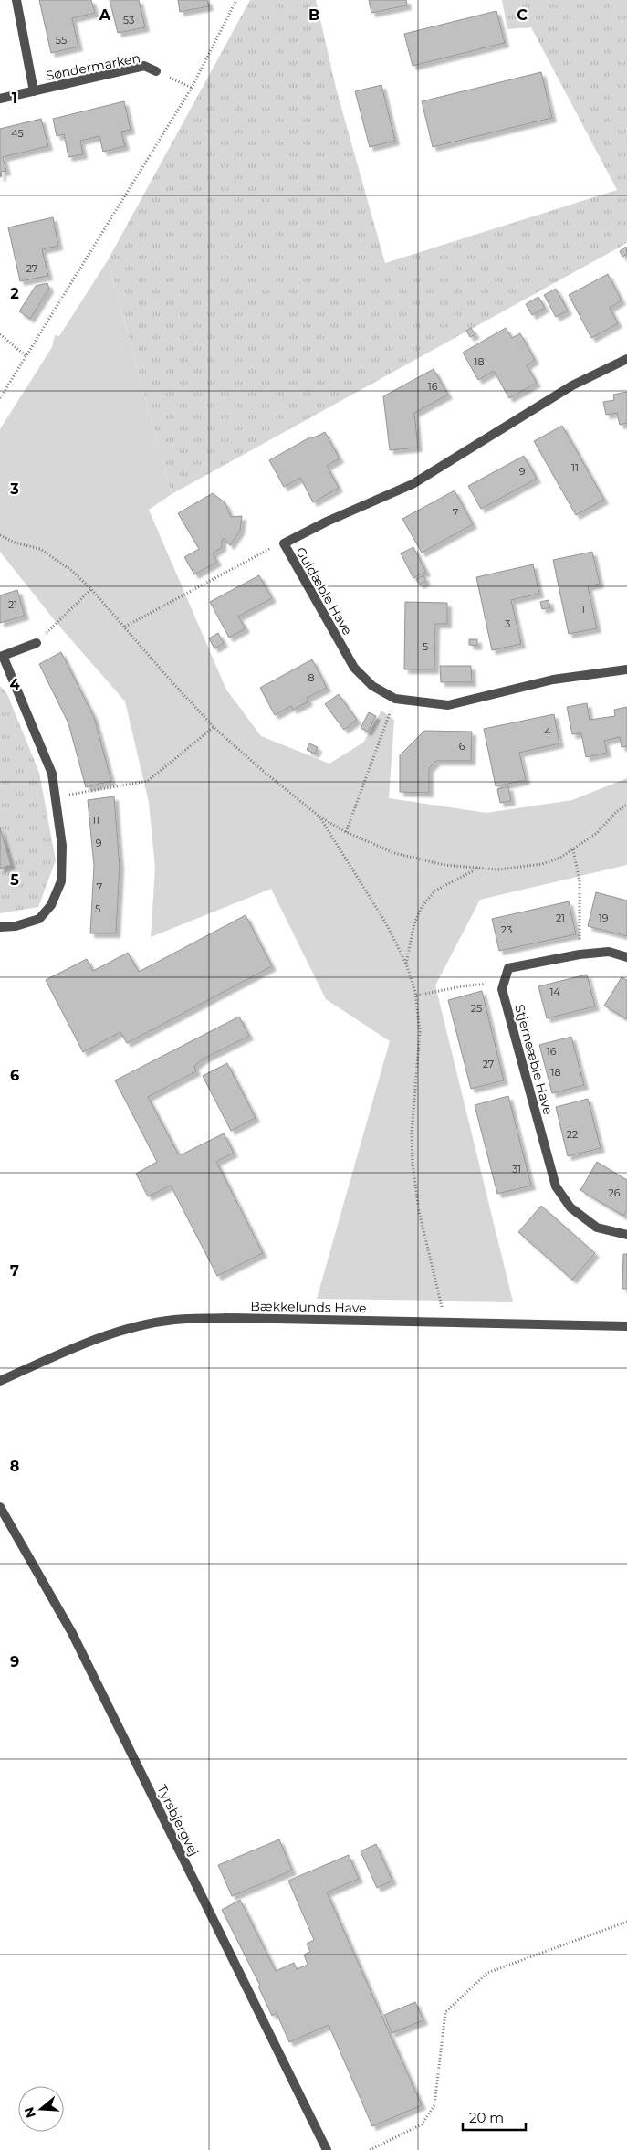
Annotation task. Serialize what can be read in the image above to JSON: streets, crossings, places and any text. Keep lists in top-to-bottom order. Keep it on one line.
{"streets":{"street":["Søndermarken","Guldæble Have","Stjerneæble Have","Bækkelunds Have","Tyrsbjergvej"]},"house_numbers":["53","55","45","27","18","16","11","9","7","21","1","3","5","8","4","6","11","9","7","5","21","19","23","14","25","16","27","18","22","31","26"],"scale_bar":"20 m","north":"left","grid":{"columns":["A","B","C"],"rows":["1","2","3","4","5","6","7","8","9"]}}
